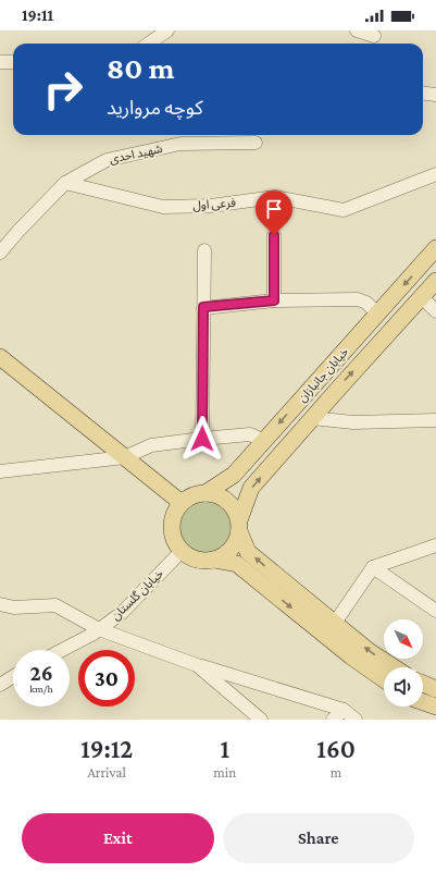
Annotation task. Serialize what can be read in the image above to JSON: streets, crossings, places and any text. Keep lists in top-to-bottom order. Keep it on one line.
{"streets":{"main road":["خیابان جانبازان"],"street":["شهید احدی","فرعی اول","خیابان گلستان"]},"crossings":[["شهید احدی","فرعی اول"],["خیابان جانبازان","خیابان گلستان"]],"north":"bottom right","page":{"status":"19:11","turn":["80 m","کوچه مروارید"],"speed":"26 km/h","limit":"30","eta":["19:12","Arrival","1","min","160","m"],"buttons":["Exit","Share"]}}
